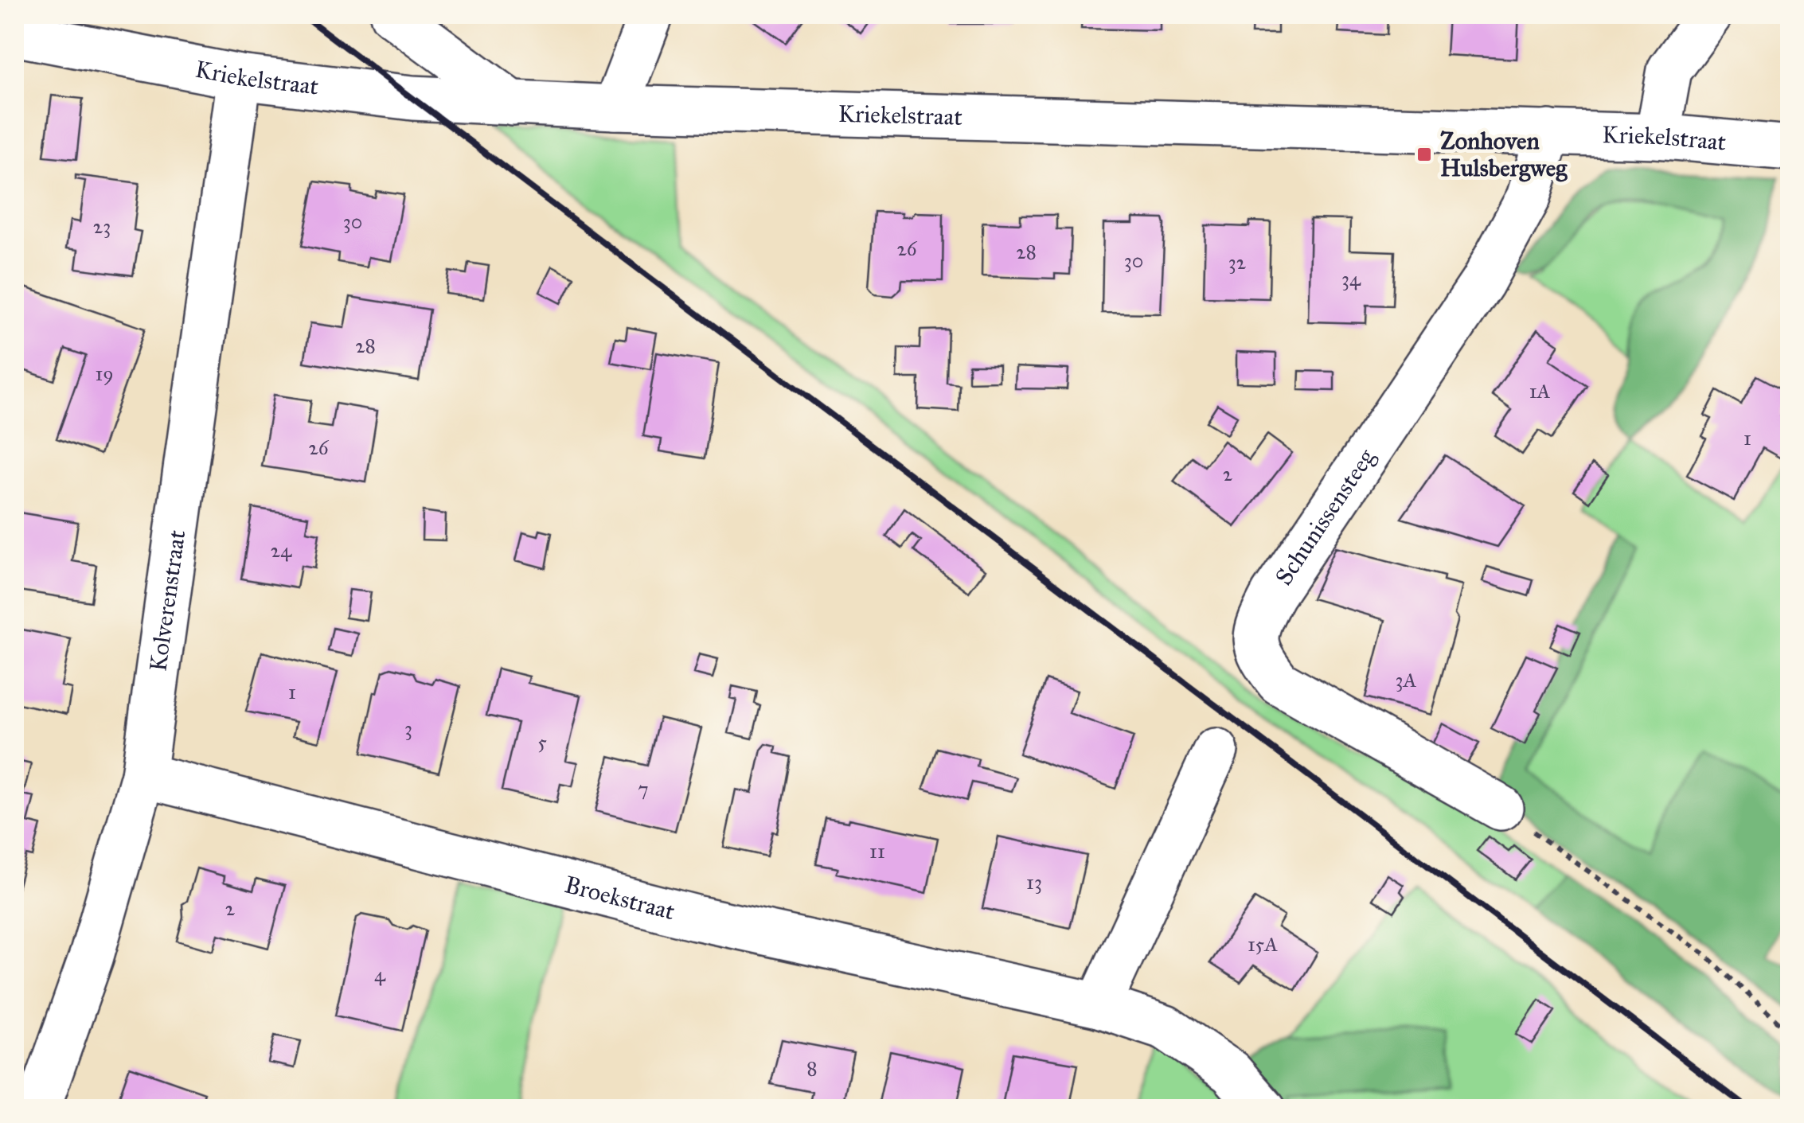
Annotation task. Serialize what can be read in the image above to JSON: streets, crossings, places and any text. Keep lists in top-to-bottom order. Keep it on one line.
{"streets":{"street":["Kriekelstraat","Schunissensteeg","Kolverenstraat","Broekstraat"]},"crossings":[["Kriekelstraat","Schunissensteeg"],["Kriekelstraat","Kolverenstraat"],["Kolverenstraat","Broekstraat"]],"places":{"transit":["Zonhoven Hulsbergweg"]},"house_numbers":["30","23","26","28","30","32","34","28","19","1A","1","26","2","24","3A","1","3","5","7","11","13","2","15A","4","8"]}
